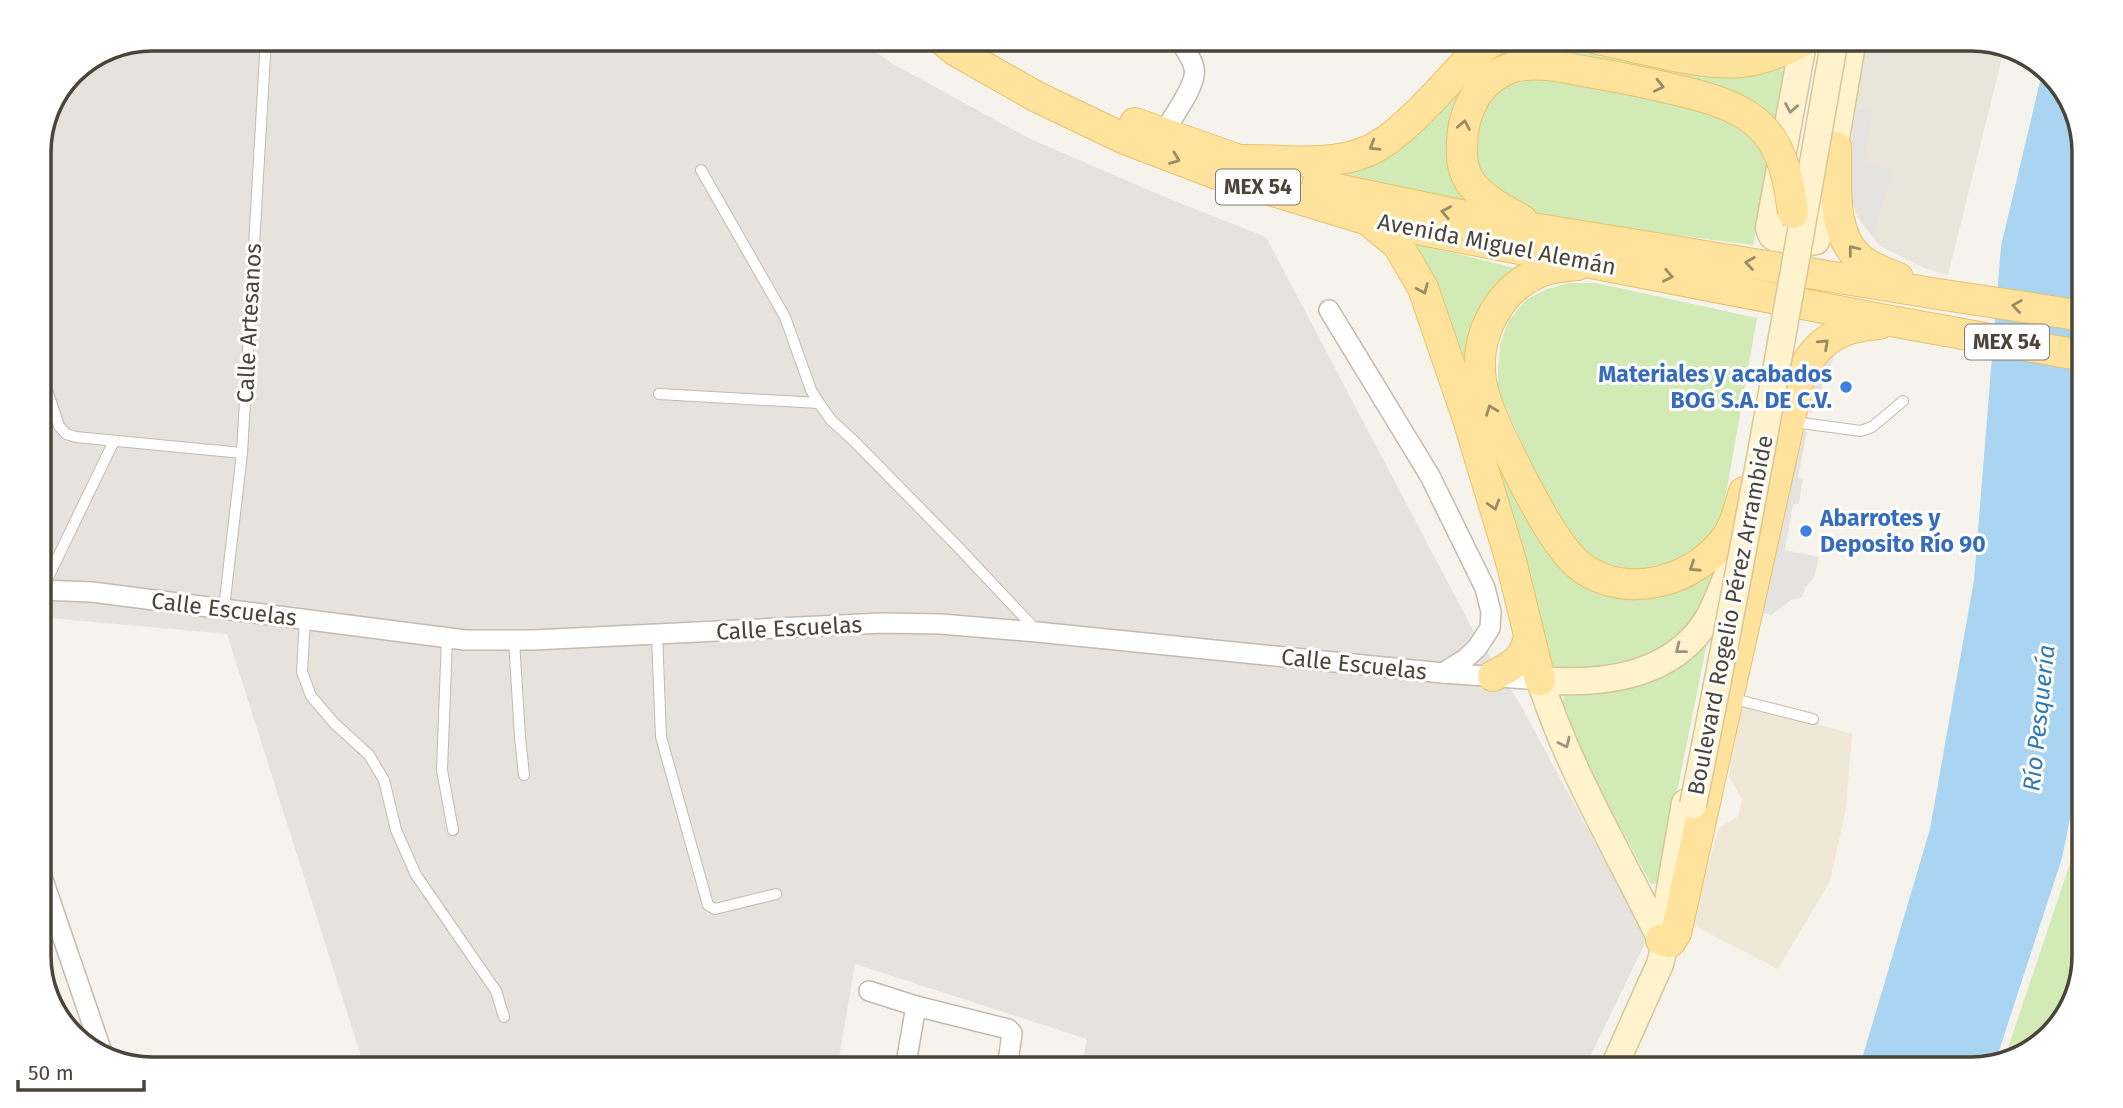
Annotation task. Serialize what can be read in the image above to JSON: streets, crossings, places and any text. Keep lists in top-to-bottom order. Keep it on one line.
{"streets":{"main road":["MEX 54","Avenida Miguel Alemán","Boulevard Rogelio Pérez Arrambide"],"street":["Calle Escuelas"],"lane":["Calle Artesanos"]},"crossings":[["Avenida Miguel Alemán","Boulevard Rogelio Pérez Arrambide"],["Calle Artesanos","Calle Escuelas"]],"water":["Río Pesquería"],"places":["Materiales y acabados BOG S.A. DE C.V.","Abarrotes y Deposito Río 90"],"scale_bar":"50 m"}
